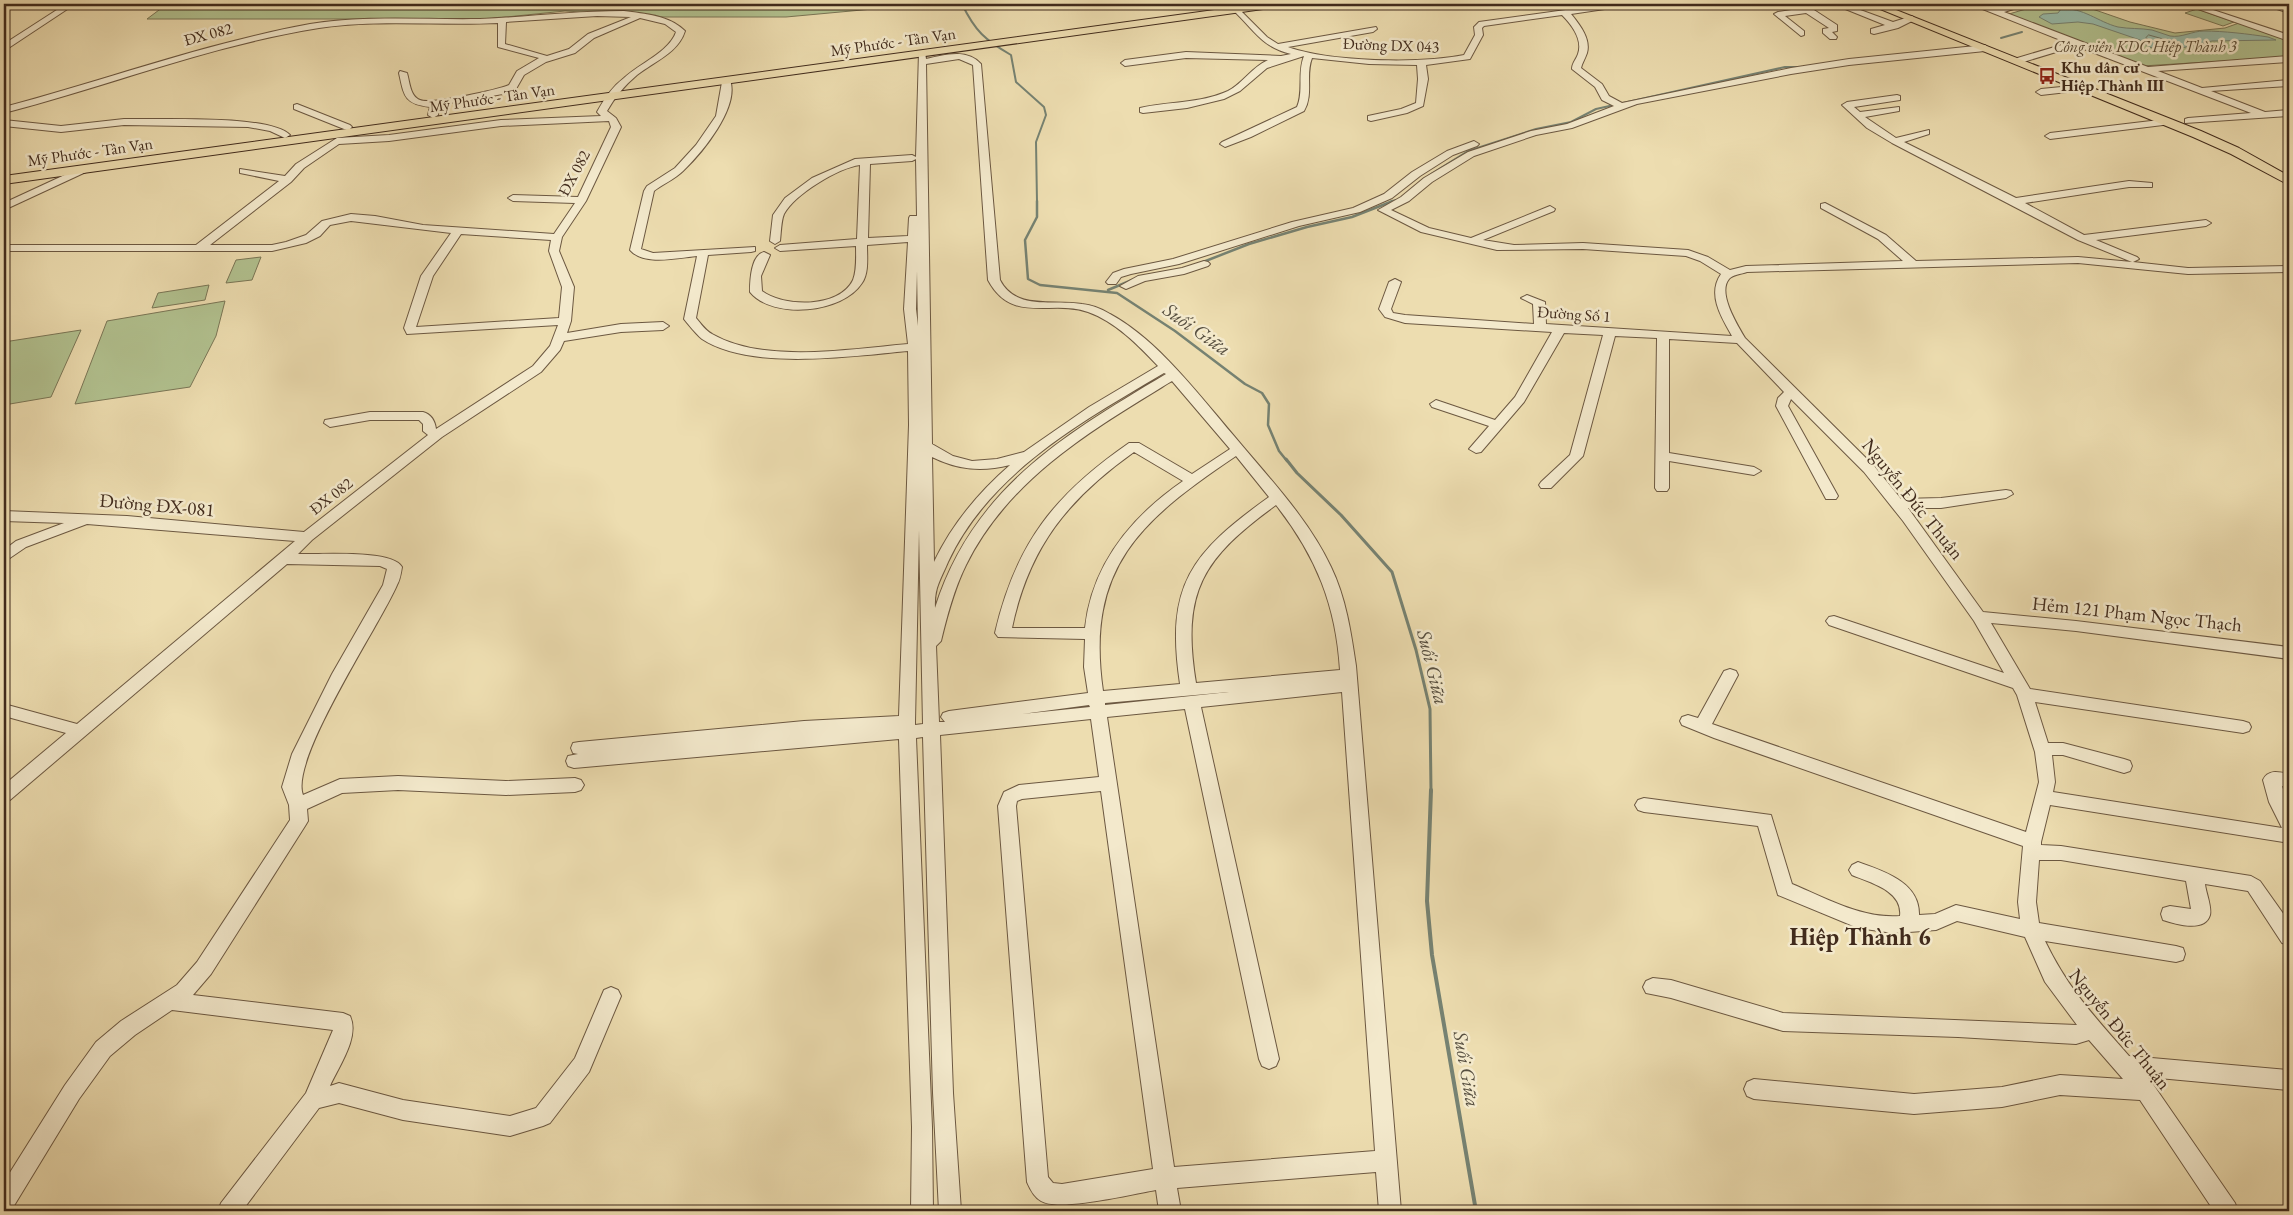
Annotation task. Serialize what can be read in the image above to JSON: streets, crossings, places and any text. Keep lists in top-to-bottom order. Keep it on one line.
{"streets":{"main road":["Mỹ Phước - Tân Vạn"],"street":["ĐX 082","Đường DX 043","Đường Số 1","Nguyễn Đức Thuận","Đường ĐX-081","Hẻm 121 Phạm Ngọc Thạch"]},"crossings":[["ĐX 082","Mỹ Phước - Tân Vạn"],["ĐX 082","Đường ĐX-081"],["Mỹ Phước - Tân Vạn","Đường DX 043"],["Đường Số 1","Nguyễn Đức Thuận"],["Nguyễn Đức Thuận","Hẻm 121 Phạm Ngọc Thạch"]],"districts":["Hiệp Thành 6"],"water":["Suối Giữa"],"parks":["Công viên KDC Hiệp Thành 3"],"places":{"bus stop":["Khu dân cư Hiệp Thành III"]}}
